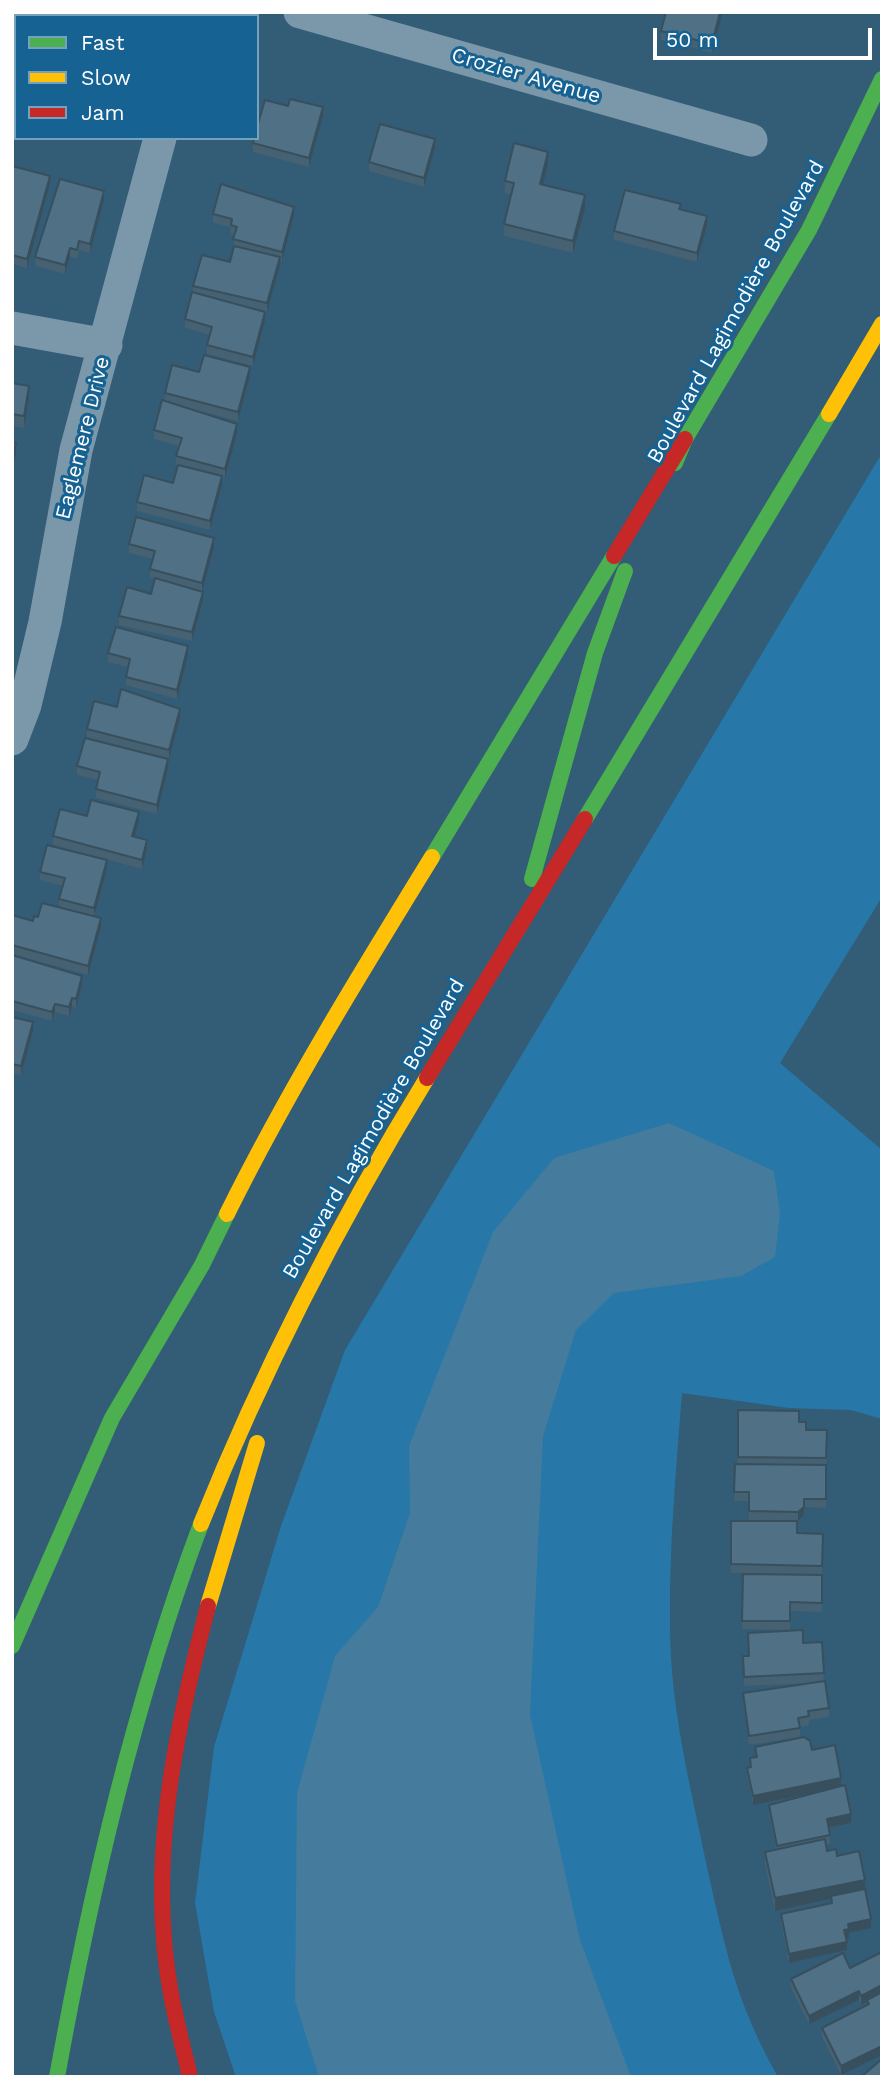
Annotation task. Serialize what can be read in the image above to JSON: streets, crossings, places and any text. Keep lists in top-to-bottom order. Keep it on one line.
{"streets":{"main road":["Boulevard Lagimodière Boulevard"],"street":["Crozier Avenue","Eaglemere Drive"]},"legend":["Fast","Slow","Jam"],"scale_bar":"50 m"}
